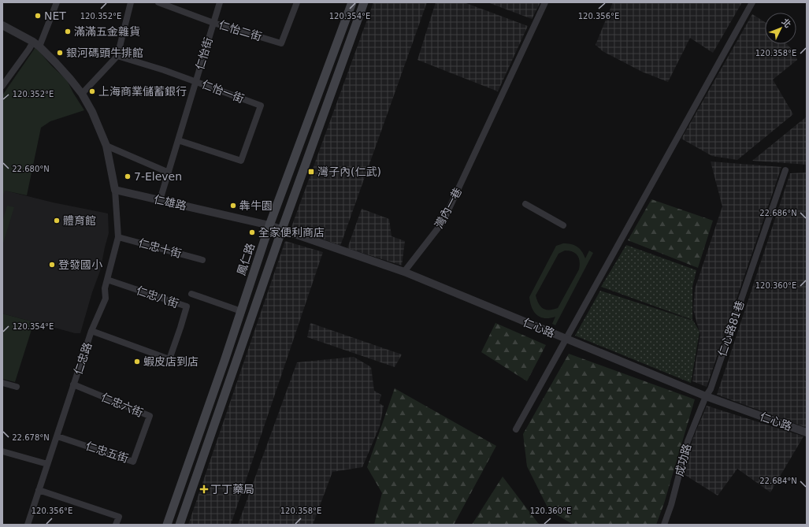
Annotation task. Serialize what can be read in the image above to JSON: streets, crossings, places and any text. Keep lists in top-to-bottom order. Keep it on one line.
{"streets":{"main road":["鳳仁路"],"street":["仁怡二街","仁怡街","仁怡一街","仁雄路","灣內一巷","仁忠十街","仁忠八街","仁心路","仁心路81巷","仁忠路","仁忠六街","仁忠五街","成功路"]},"crossings":[["仁怡二街","仁怡街"],["仁怡街","仁怡一街"],["仁怡街","仁雄路"],["仁雄路","鳳仁路"],["仁雄路","仁心路"],["仁雄路","仁忠路"],["灣內一巷","仁心路"],["仁忠十街","仁忠路"],["鳳仁路","仁心路"],["仁忠八街","仁忠路"],["仁心路","仁心路81巷"],["仁心路","成功路"],["仁心路81巷","成功路"],["仁忠路","仁忠六街"],["仁忠路","仁忠五街"],["仁忠六街","仁忠五街"]],"places":{"other":["NET","滿滿五金雜貨","銀河碼頭牛排館","上海商業儲蓄銀行","7-Eleven","犇牛園","體育館","全家便利商店","登發國小","蝦皮店到店"],"transit":["灣子內(仁武)"],"health":["丁丁藥局"]},"north":"top right","coordinates":["120.354°E","120.352°E","120.356°E","120.358°E","22.680°N","22.686°N","120.360°E","22.678°N","22.684°N"]}
